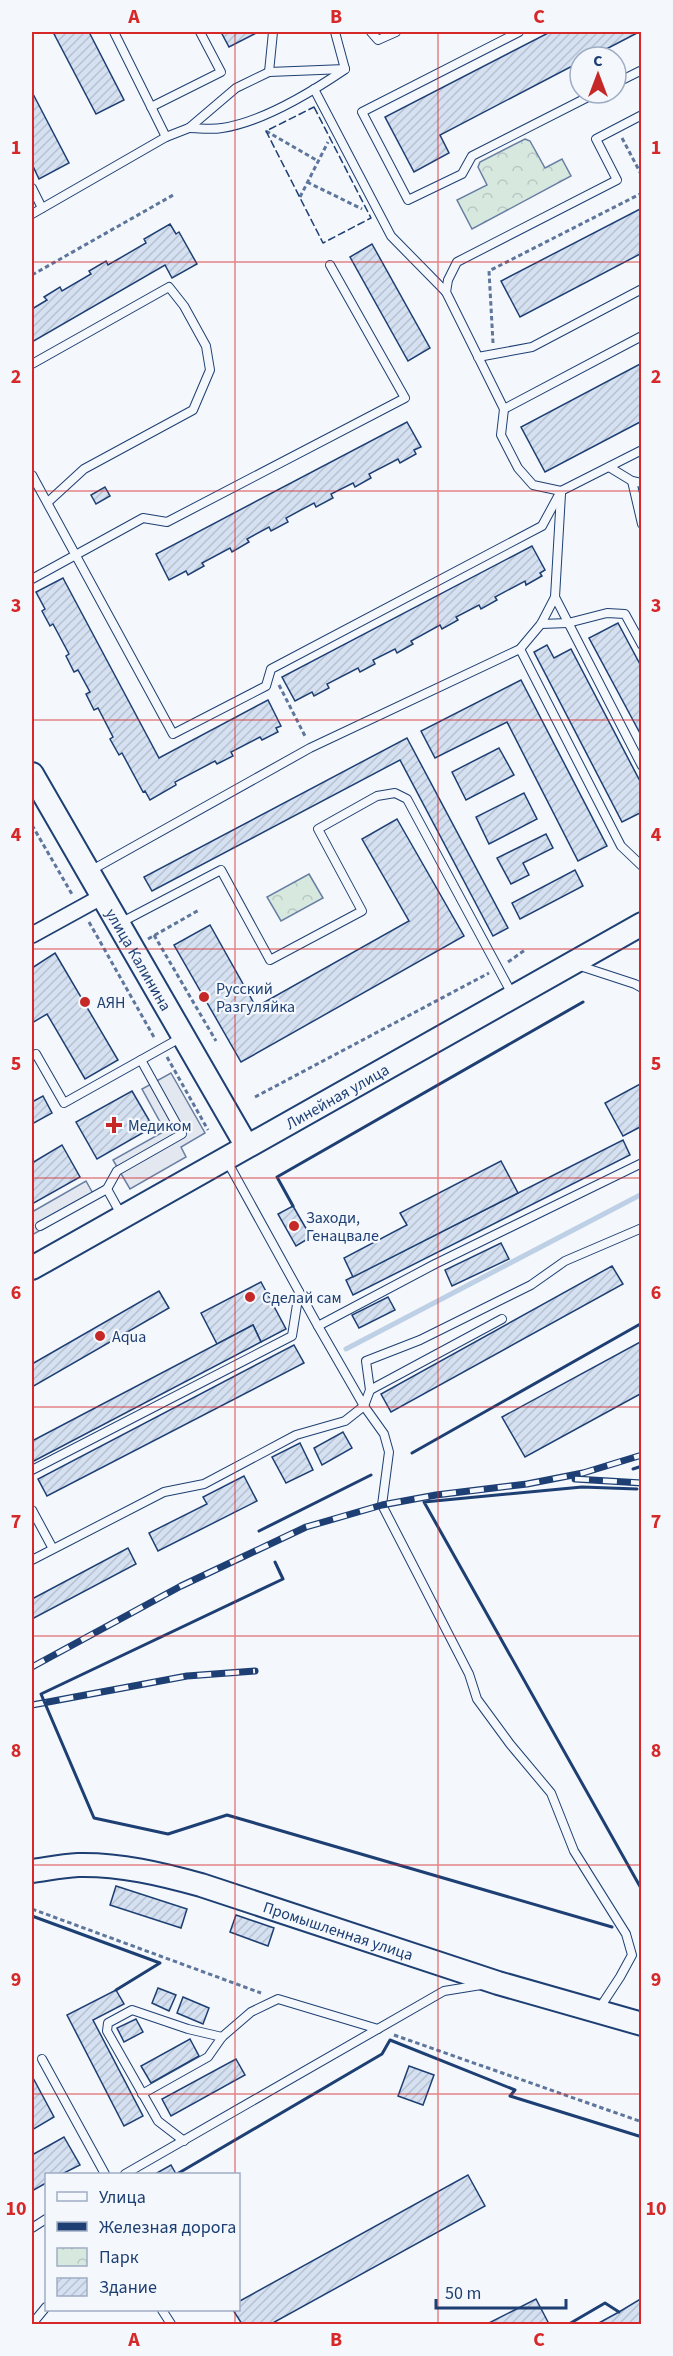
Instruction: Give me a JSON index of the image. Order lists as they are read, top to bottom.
{
  "streets": {
    "main road": ["улица Калинина", "Линейная улица", "Промышленная улица"]
  },
  "crossings": [
    ["улица Калинина", "Линейная улица"]
  ],
  "places": {
    "other": [
      "Русский Разгуляйка",
      "АЯН",
      "Заходи, Генацвале",
      "Сделай сам",
      "Aqua"
    ],
    "health": ["Медиком"]
  },
  "legend": [
    "Улица",
    "Железная дорога",
    "Парк",
    "Здание"
  ],
  "scale_bar": "50 m",
  "north": "top",
  "grid": {
    "columns": ["A", "B", "C"],
    "rows": [
      "1",
      "2",
      "3",
      "4",
      "5",
      "6",
      "7",
      "8",
      "9",
      "10"
    ]
  }
}
